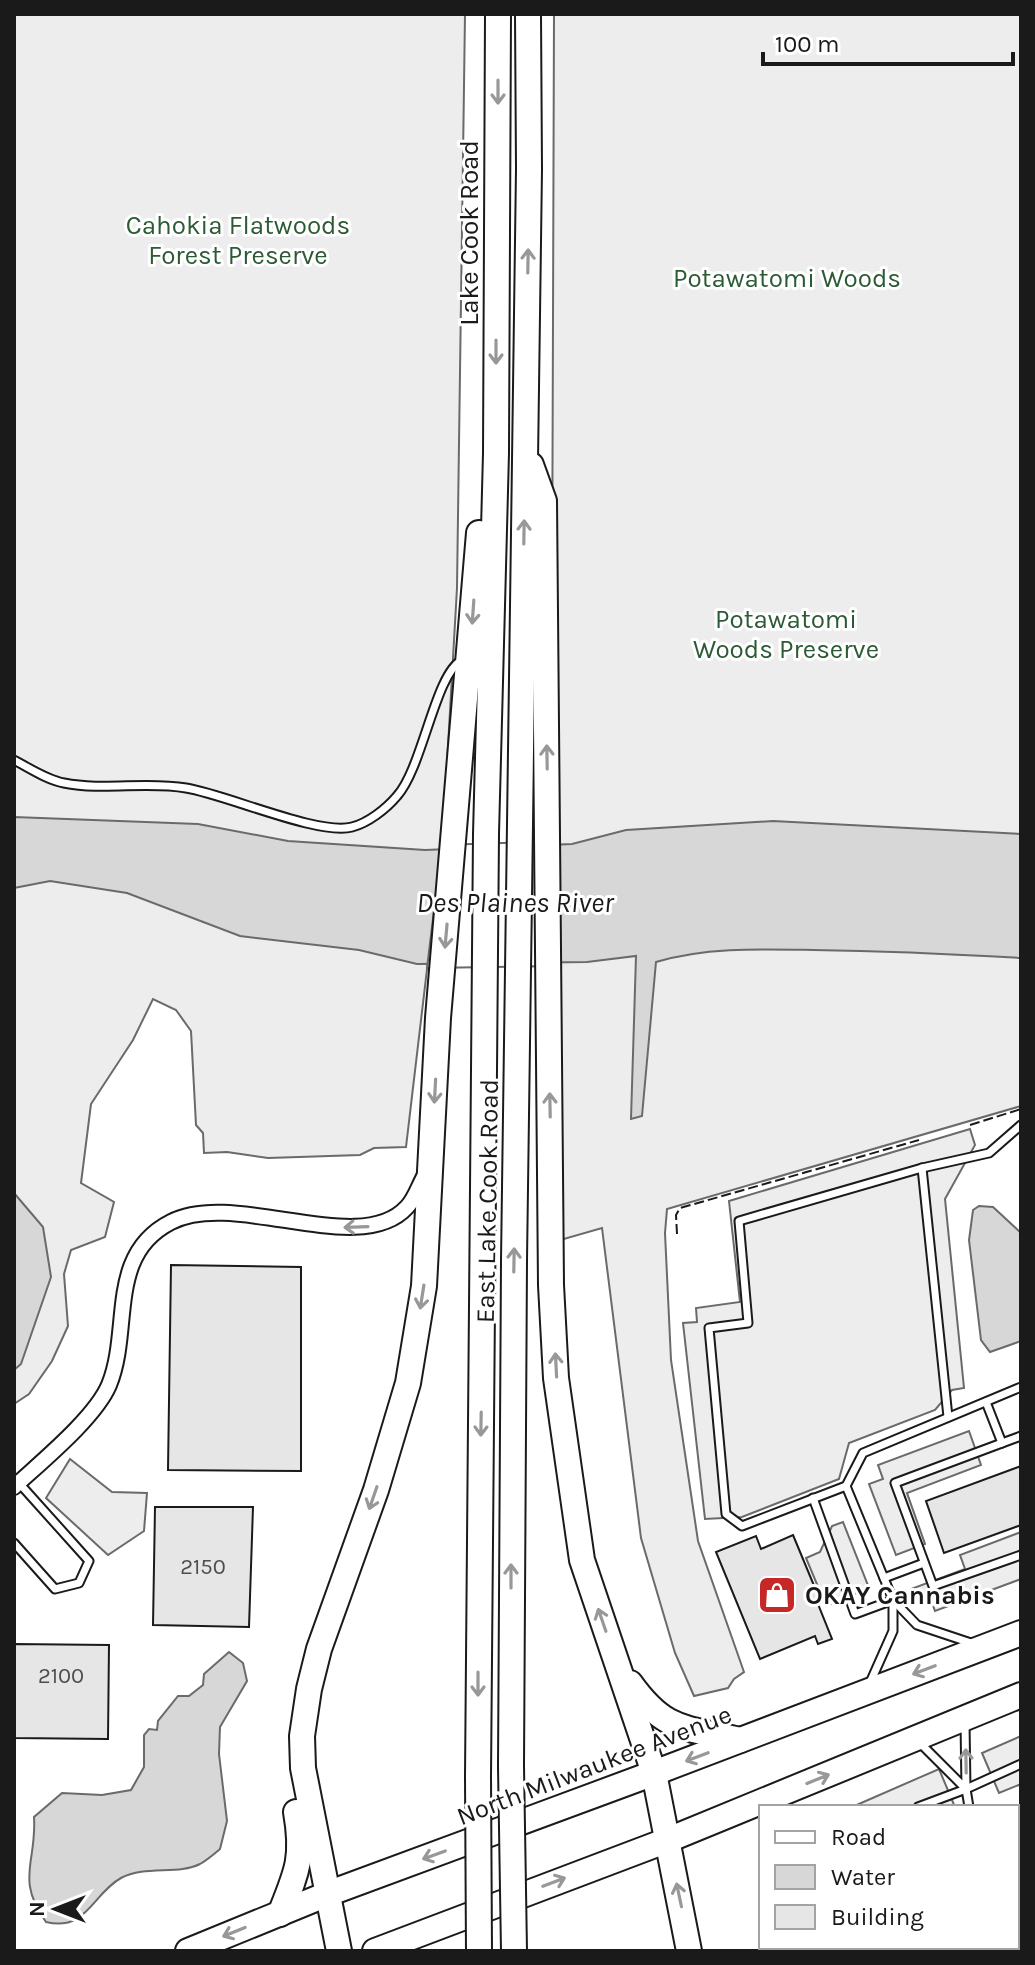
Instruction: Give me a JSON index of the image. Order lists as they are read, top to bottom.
{
  "streets": {
    "main road": ["Lake Cook Road", "East Lake Cook Road", "North Milwaukee Avenue"]
  },
  "crossings": [
    ["Lake Cook Road", "East Lake Cook Road"]
  ],
  "water": ["Des Plaines River"],
  "parks": ["Cahokia Flatwoods Forest Preserve", "Potawatomi Woods", "Potawatomi Woods Preserve"],
  "places": {
    "shop": ["OKAY Cannabis"]
  },
  "house_numbers": ["2150", "2100"],
  "legend": ["Road", "Water", "Building"],
  "scale_bar": "100 m",
  "north": "left"
}
